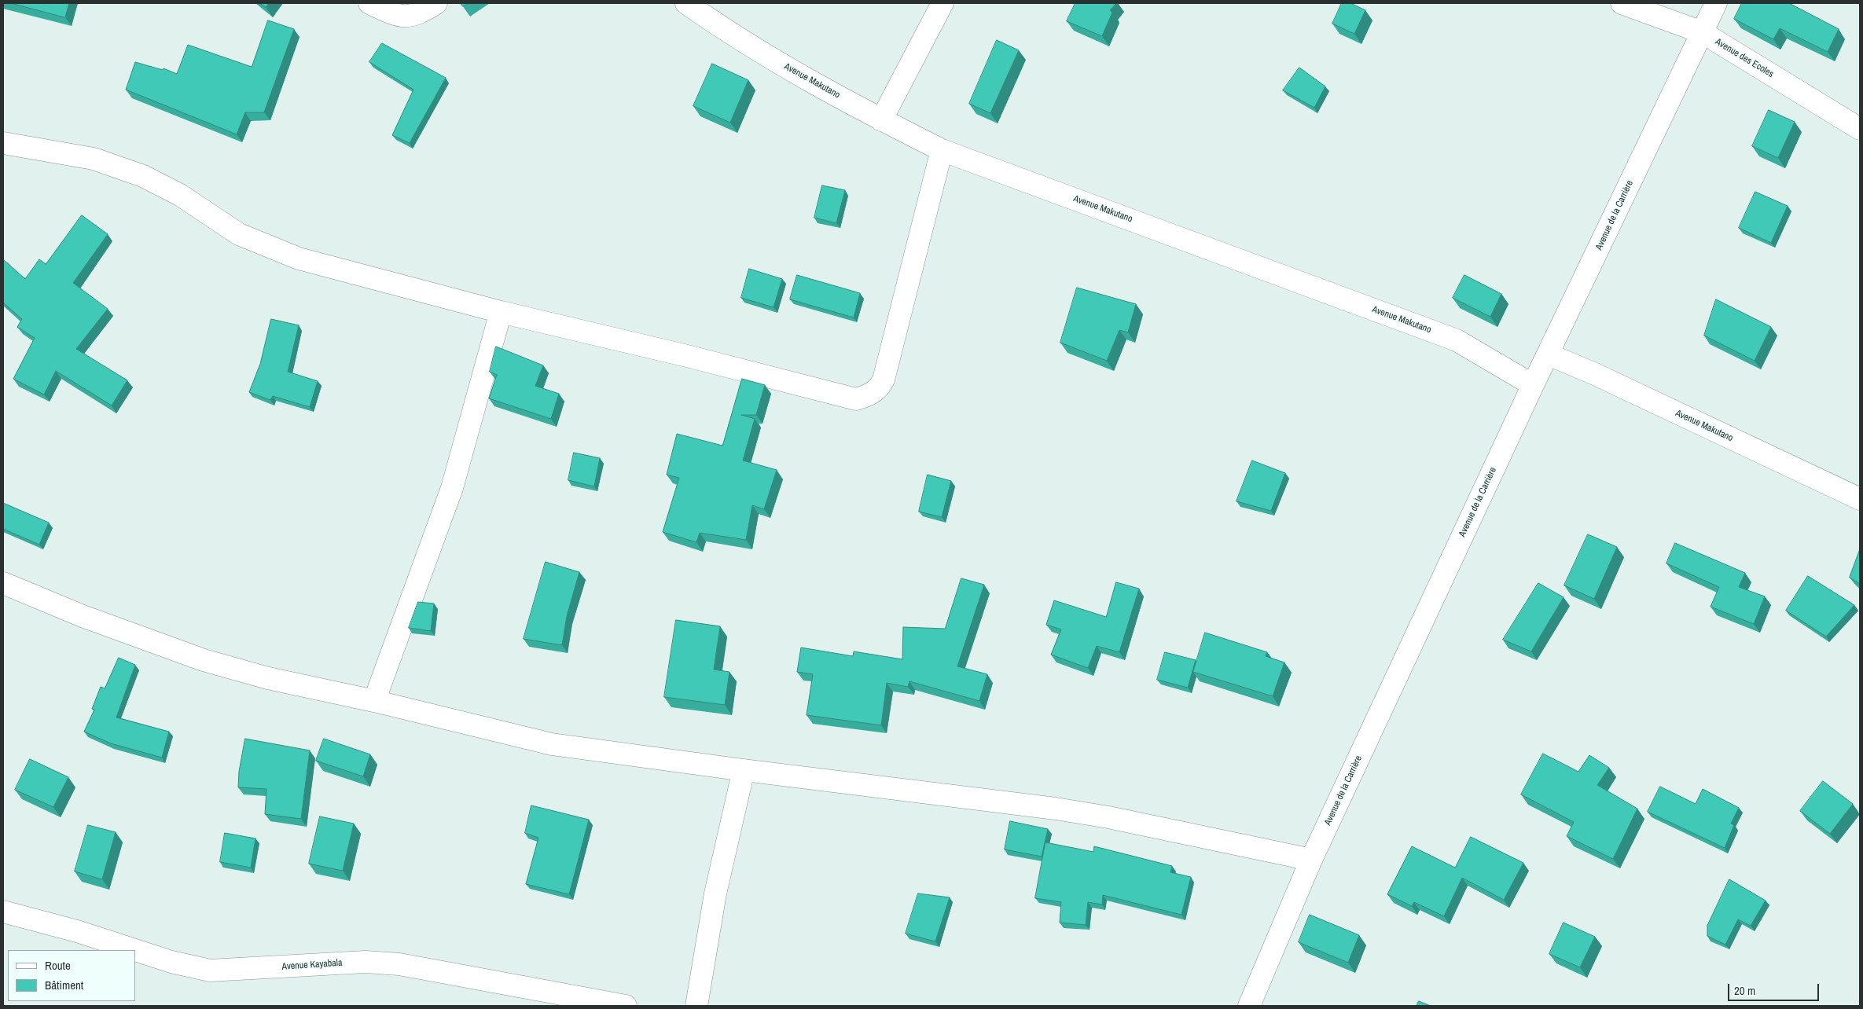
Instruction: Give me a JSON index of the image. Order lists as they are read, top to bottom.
{
  "streets": {
    "street": [
      "Avenue des Ecoles",
      "Avenue Makutano",
      "Avenue de la Carrière",
      "Avenue Kayabala"
    ]
  },
  "crossings": [
    ["Avenue des Ecoles", "Avenue de la Carrière"],
    ["Avenue Makutano", "Avenue de la Carrière"]
  ],
  "legend": ["Route", "Bâtiment"],
  "scale_bar": "20 m"
}
